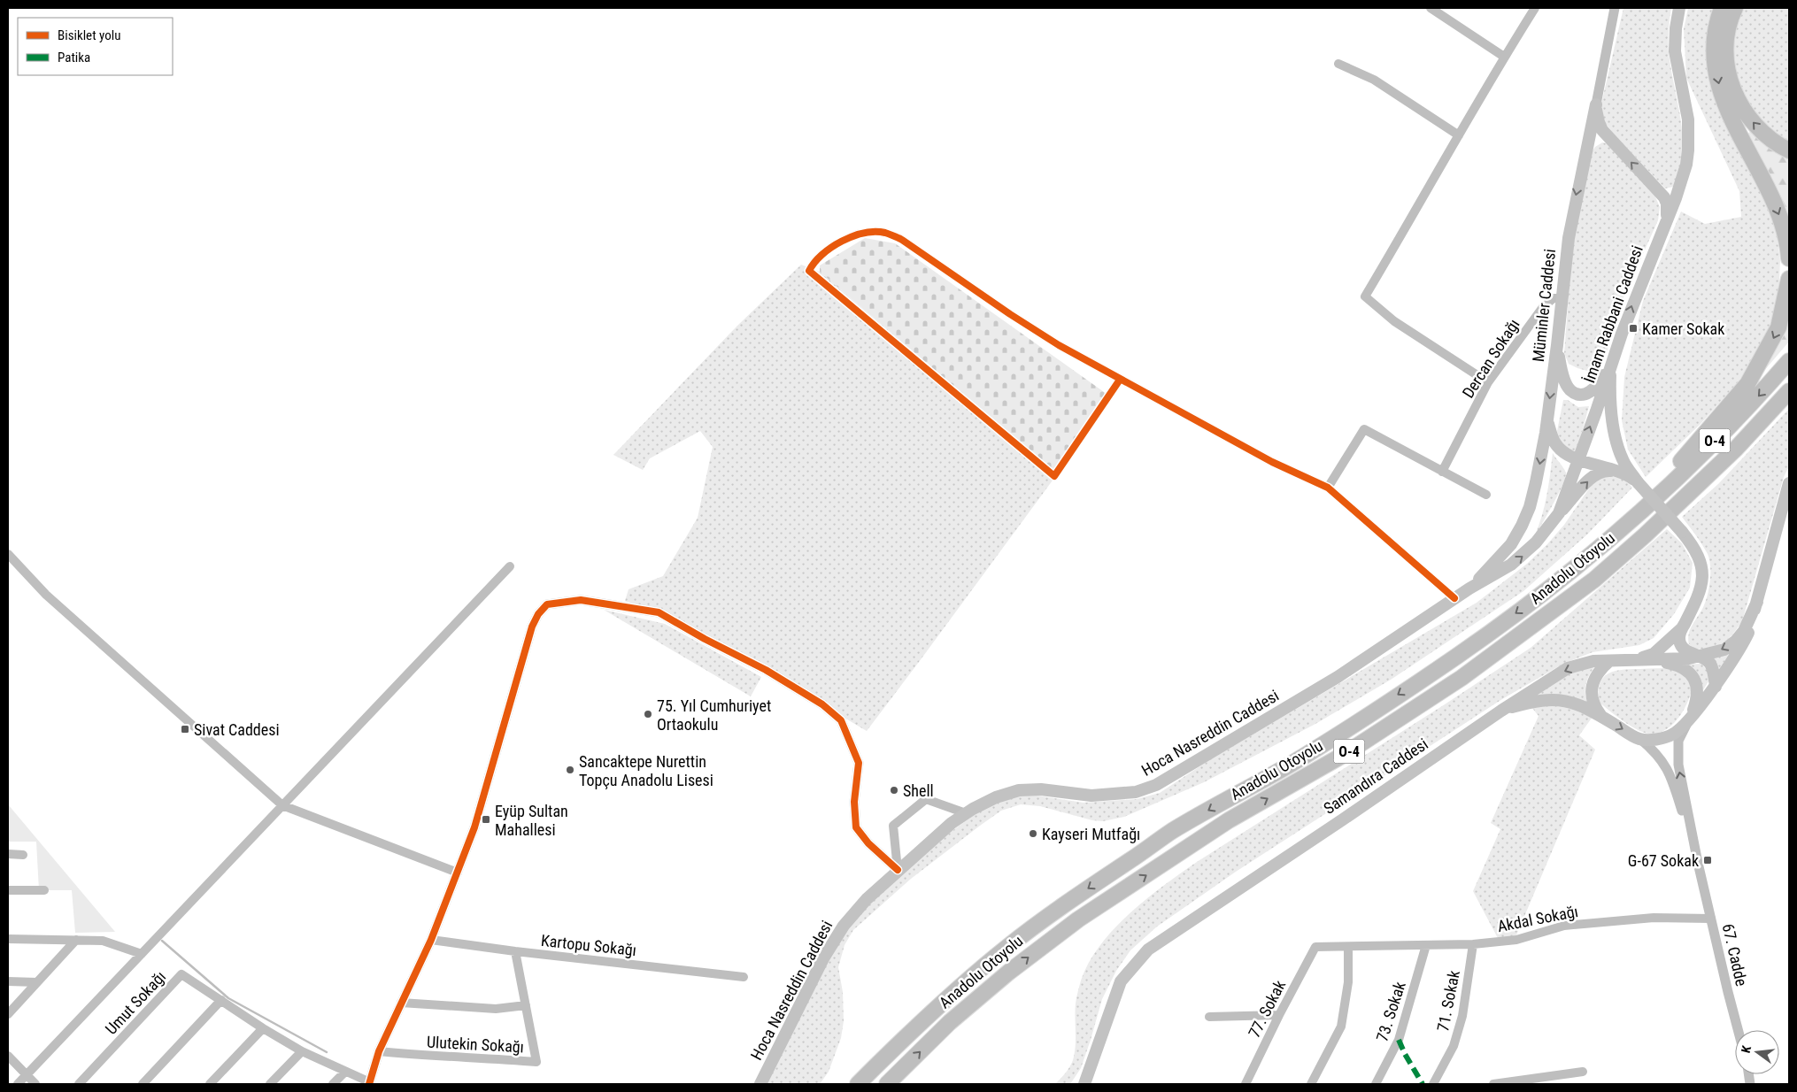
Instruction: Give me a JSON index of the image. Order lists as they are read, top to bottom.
{
  "streets": {
    "highway": ["O-4", "Anadolu Otoyolu"],
    "main road": [
      "Müminler Caddesi",
      "İmam Rabbani Caddesi",
      "Hoca Nasreddin Caddesi",
      "Samandıra Caddesi"
    ],
    "street": [
      "Dercan Sokağı",
      "Akdal Sokağı",
      "Kartopu Sokağı",
      "67. Cadde",
      "71. Sokak",
      "Umut Sokağı",
      "77. Sokak",
      "73. Sokak",
      "Ulutekin Sokağı"
    ]
  },
  "crossings": [
    ["Müminler Caddesi", "İmam Rabbani Caddesi"],
    ["Müminler Caddesi", "Dercan Sokağı"],
    ["Müminler Caddesi", "Hoca Nasreddin Caddesi"],
    ["İmam Rabbani Caddesi", "Hoca Nasreddin Caddesi"],
    ["Samandıra Caddesi", "67. Cadde"],
    ["Akdal Sokağı", "67. Cadde"],
    ["Akdal Sokağı", "71. Sokak"],
    ["Akdal Sokağı", "77. Sokak"],
    ["Akdal Sokağı", "73. Sokak"],
    ["Kartopu Sokağı", "Ulutekin Sokağı"]
  ],
  "one_way": ["Müminler Caddesi", "İmam Rabbani Caddesi"],
  "places": {
    "transit": [
      "Kamer Sokak",
      "Sivat Caddesi",
      "Eyüp Sultan Mahallesi",
      "G-67 Sokak"
    ],
    "other": [
      "75. Yıl Cumhuriyet Ortaokulu",
      "Sancaktepe Nurettin Topçu Anadolu Lisesi",
      "Shell",
      "Kayseri Mutfağı"
    ]
  },
  "legend": ["Bisiklet yolu", "Patika"],
  "north": "left"
}
